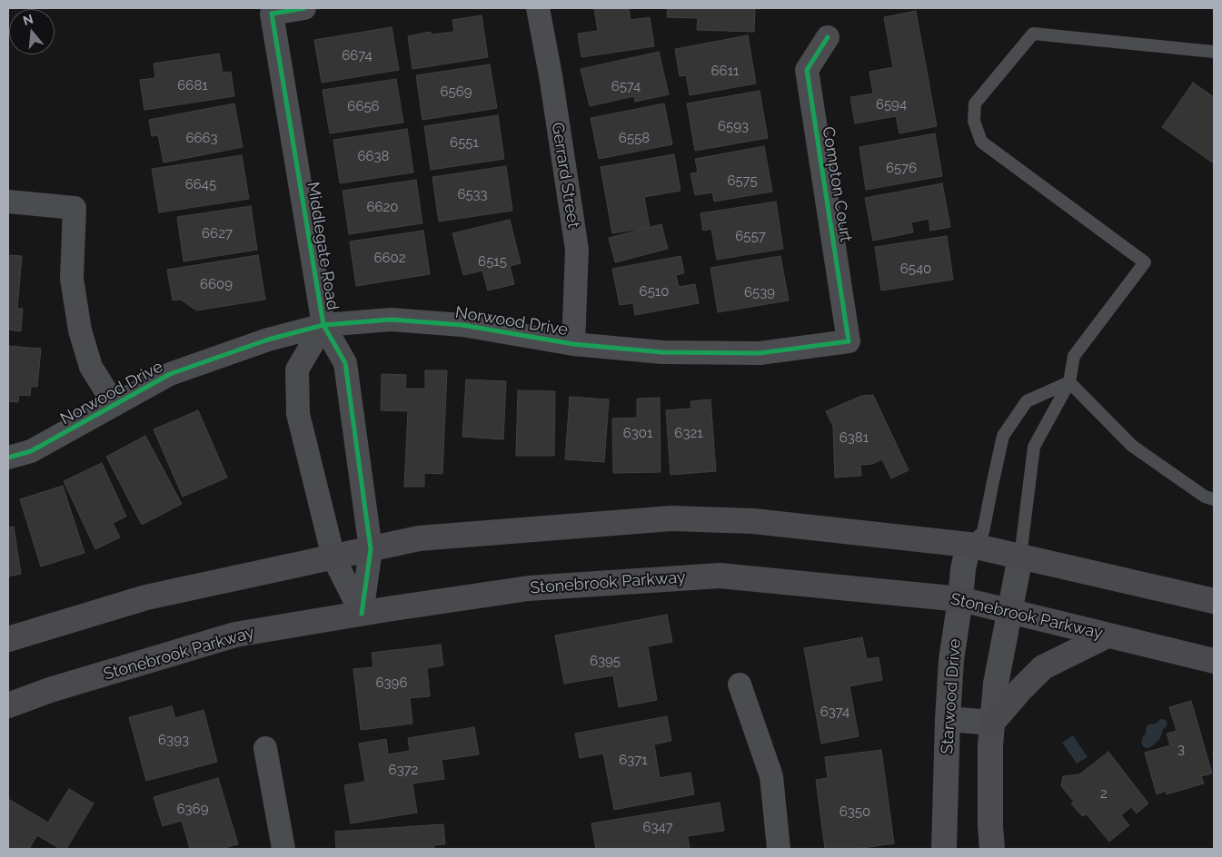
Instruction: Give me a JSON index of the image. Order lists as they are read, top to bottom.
{
  "streets": {
    "main road": ["Stonebrook Parkway"],
    "street": [
      "Gerrard Street",
      "Compton Court",
      "Middlegate Road",
      "Norwood Drive",
      "Starwood Drive"
    ]
  },
  "crossings": [
    ["Gerrard Street", "Norwood Drive"],
    ["Compton Court", "Norwood Drive"],
    ["Middlegate Road", "Norwood Drive"],
    ["Middlegate Road", "Stonebrook Parkway"],
    ["Stonebrook Parkway", "Starwood Drive"]
  ],
  "house_numbers": [
    "6674",
    "6611",
    "6681",
    "6574",
    "6569",
    "6594",
    "6656",
    "6593",
    "6663",
    "6558",
    "6551",
    "6638",
    "6576",
    "6575",
    "6645",
    "6533",
    "6620",
    "6627",
    "6557",
    "6602",
    "6515",
    "6540",
    "6609",
    "6510",
    "6539",
    "6301",
    "6321",
    "6381",
    "6395",
    "6396",
    "6374",
    "6393",
    "3",
    "6371",
    "6372",
    "2",
    "6369",
    "6350",
    "6347"
  ],
  "north": "top"
}
